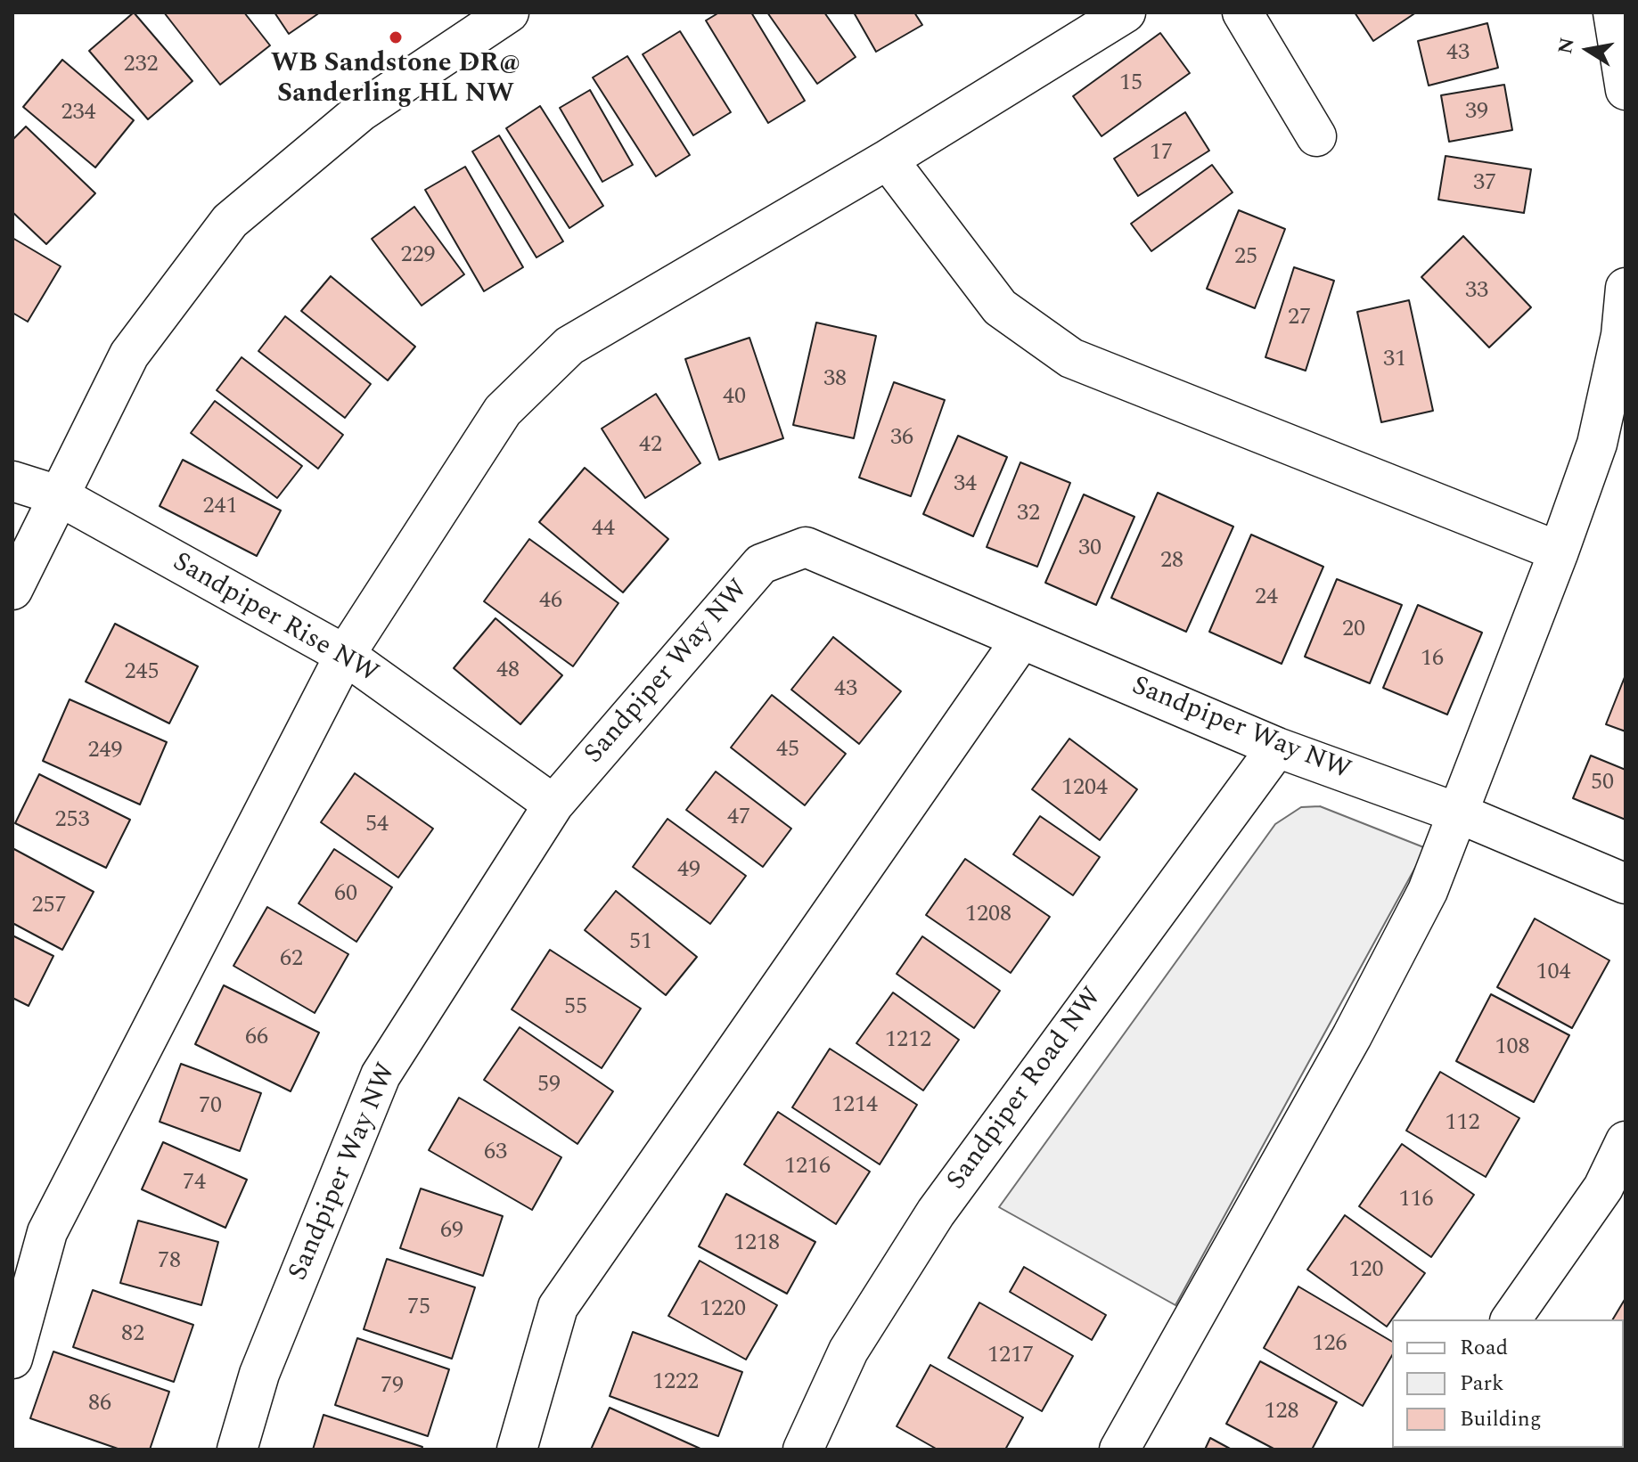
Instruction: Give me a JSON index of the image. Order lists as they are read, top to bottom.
{
  "streets": {
    "street": ["Sandpiper Rise NW", "Sandpiper Way NW", "Sandpiper Road NW"]
  },
  "crossings": [
    ["Sandpiper Rise NW", "Sandpiper Way NW"],
    ["Sandpiper Way NW", "Sandpiper Road NW"]
  ],
  "places": ["WB Sandstone DR@ Sanderling HL NW"],
  "house_numbers": [
    "43",
    "232",
    "15",
    "39",
    "234",
    "17",
    "37",
    "229",
    "25",
    "33",
    "27",
    "31",
    "38",
    "40",
    "36",
    "42",
    "34",
    "241",
    "32",
    "44",
    "30",
    "28",
    "24",
    "46",
    "20",
    "16",
    "48",
    "245",
    "43",
    "45",
    "249",
    "50",
    "1204",
    "47",
    "253",
    "54",
    "49",
    "60",
    "257",
    "1208",
    "51",
    "62",
    "104",
    "55",
    "66",
    "1212",
    "108",
    "59",
    "1214",
    "70",
    "112",
    "63",
    "1216",
    "74",
    "116",
    "69",
    "1218",
    "78",
    "120",
    "75",
    "1220",
    "82",
    "126",
    "1217",
    "1222",
    "79",
    "86",
    "128"
  ],
  "legend": ["Road", "Park", "Building"],
  "north": "left"
}
